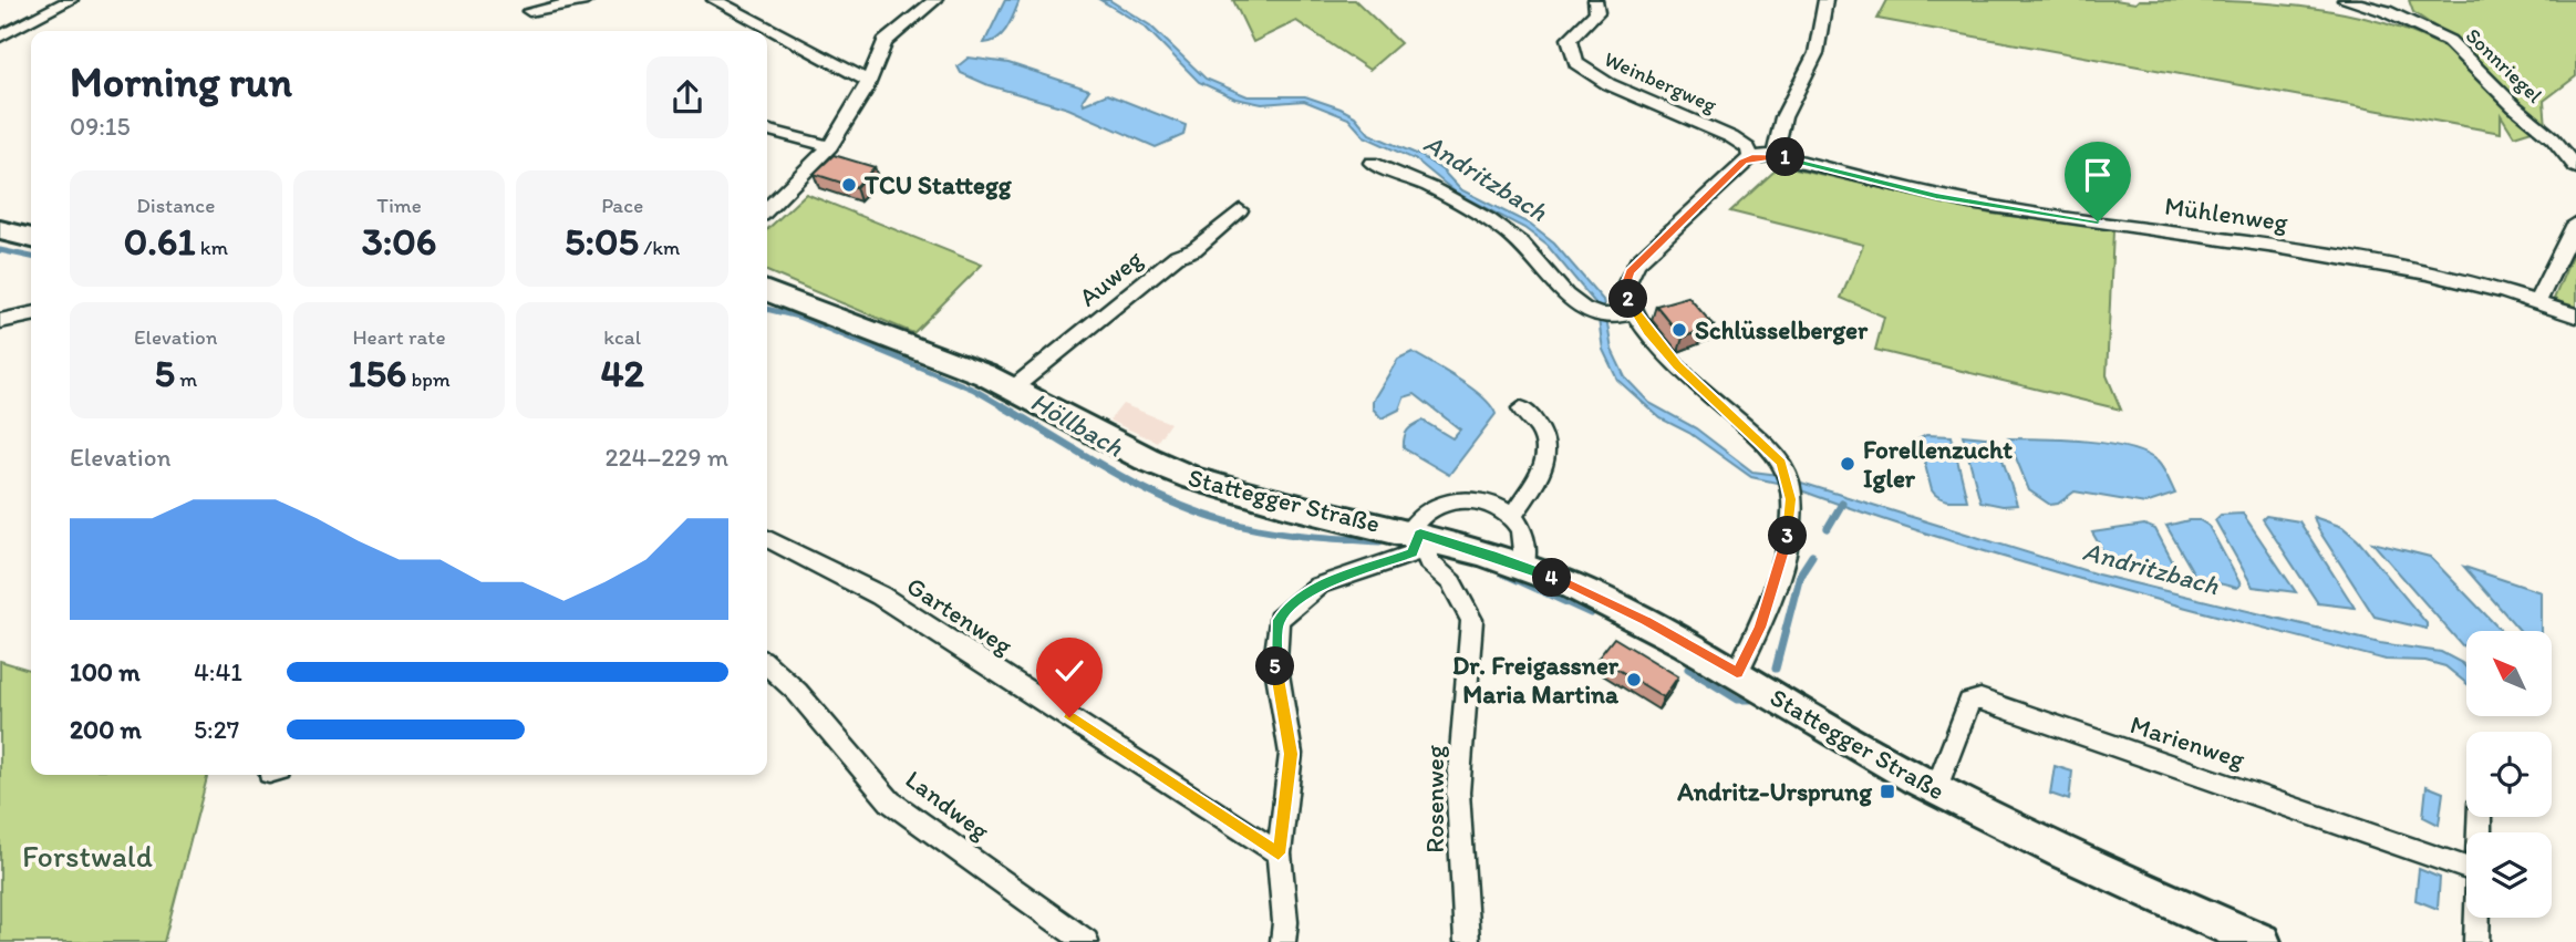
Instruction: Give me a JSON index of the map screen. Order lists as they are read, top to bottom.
{
  "streets": {
    "main road": ["Stattegger Straße"],
    "street": [
      "Sonnriegel",
      "Weinbergweg",
      "Mühlenweg",
      "Auweg",
      "Gartenweg",
      "Marienweg",
      "Rosenweg",
      "Landweg"
    ]
  },
  "crossings": [
    ["Weinbergweg", "Mühlenweg"],
    ["Auweg", "Stattegger Straße"],
    ["Stattegger Straße", "Marienweg"],
    ["Stattegger Straße", "Rosenweg"]
  ],
  "water": ["Andritzbach", "Höllbach"],
  "parks": ["Forstwald"],
  "places": {
    "other": [
      "TCU Stattegg",
      "Schlüsselberger",
      "Forellenzucht Igler",
      "Dr. Freigassner Maria Martina"
    ],
    "transit": ["Andritz-Ursprung"]
  },
  "north": "top left",
  "page": {
    "heading": ["Morning run", "09:15"],
    "pins": [
      "1",
      "2",
      "3",
      "4",
      "5"
    ],
    "stats": [
      ["Distance", "0.61 km"],
      ["Time", "3:06"],
      ["Pace", "5:05 /km"],
      ["Elevation", "5 m"],
      ["Heart rate", "156 bpm"],
      ["kcal", "42"]
    ],
    "chart": ["Elevation", "224–229 m"],
    "list": [
      {
        "name": "100 m",
        "note": "4:41"
      },
      {
        "name": "200 m",
        "note": "5:27"
      }
    ]
  }
}
